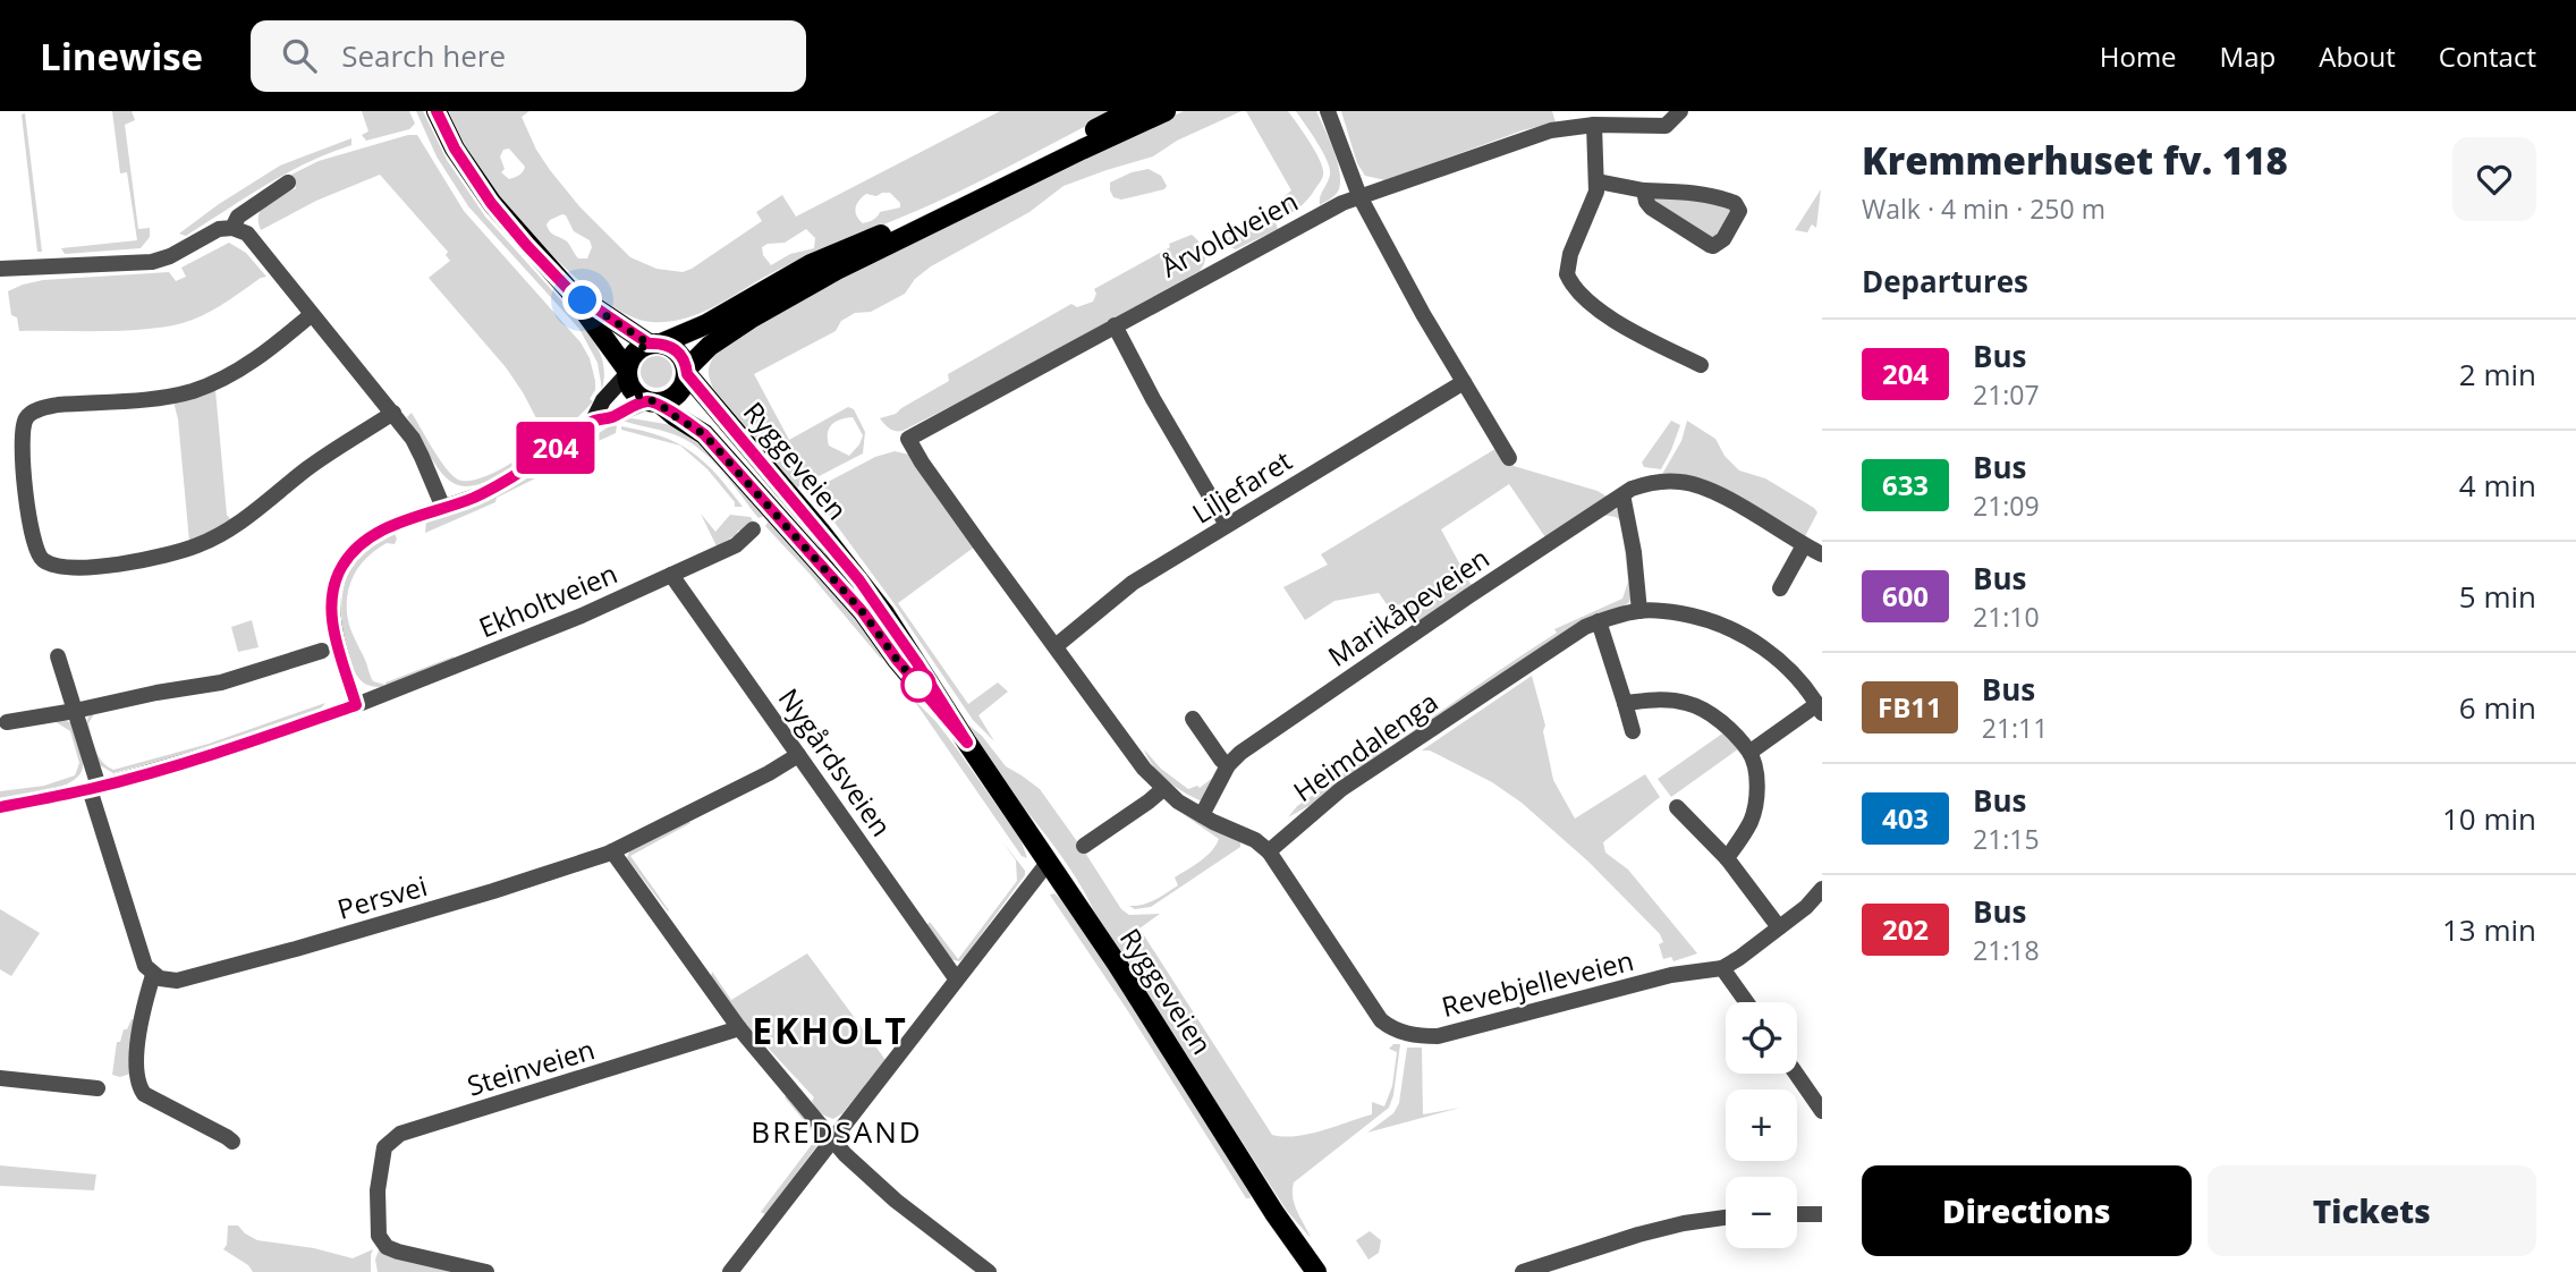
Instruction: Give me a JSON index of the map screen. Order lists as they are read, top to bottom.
{
  "streets": {
    "main road": ["Ryggeveien"],
    "street": [
      "Årvoldveien",
      "Liljefaret",
      "Ekholtveien",
      "Marikåpeveien",
      "Heimdalenga",
      "Nygårdsveien",
      "Persvei",
      "Revebjelleveien",
      "Steinveien"
    ]
  },
  "crossings": [
    ["Årvoldveien", "Liljefaret"],
    ["Ekholtveien", "Nygårdsveien"],
    ["Heimdalenga", "Revebjelleveien"],
    ["Nygårdsveien", "Persvei"]
  ],
  "districts": ["EKHOLT", "BREDSAND"],
  "lines": ["bus line 204"],
  "page": {
    "header": "Linewise",
    "search": "Search here",
    "nav": [
      "Home",
      "Map",
      "About",
      "Contact"
    ],
    "on_map": "204",
    "heading": [
      ["Kremmerhuset fv. 118", "Walk · 4 min · 250 m"],
      "Departures"
    ],
    "list": [
      {
        "mark": "204",
        "name": "Bus",
        "note": "21:07",
        "value": "2 min"
      },
      {
        "mark": "633",
        "name": "Bus",
        "note": "21:09",
        "value": "4 min"
      },
      {
        "mark": "600",
        "name": "Bus",
        "note": "21:10",
        "value": "5 min"
      },
      {
        "mark": "FB11",
        "name": "Bus",
        "note": "21:11",
        "value": "6 min"
      },
      {
        "mark": "403",
        "name": "Bus",
        "note": "21:15",
        "value": "10 min"
      },
      {
        "mark": "202",
        "name": "Bus",
        "note": "21:18",
        "value": "13 min"
      }
    ],
    "map_buttons": ["+", "−"],
    "buttons": ["Directions", "Tickets"]
  }
}
